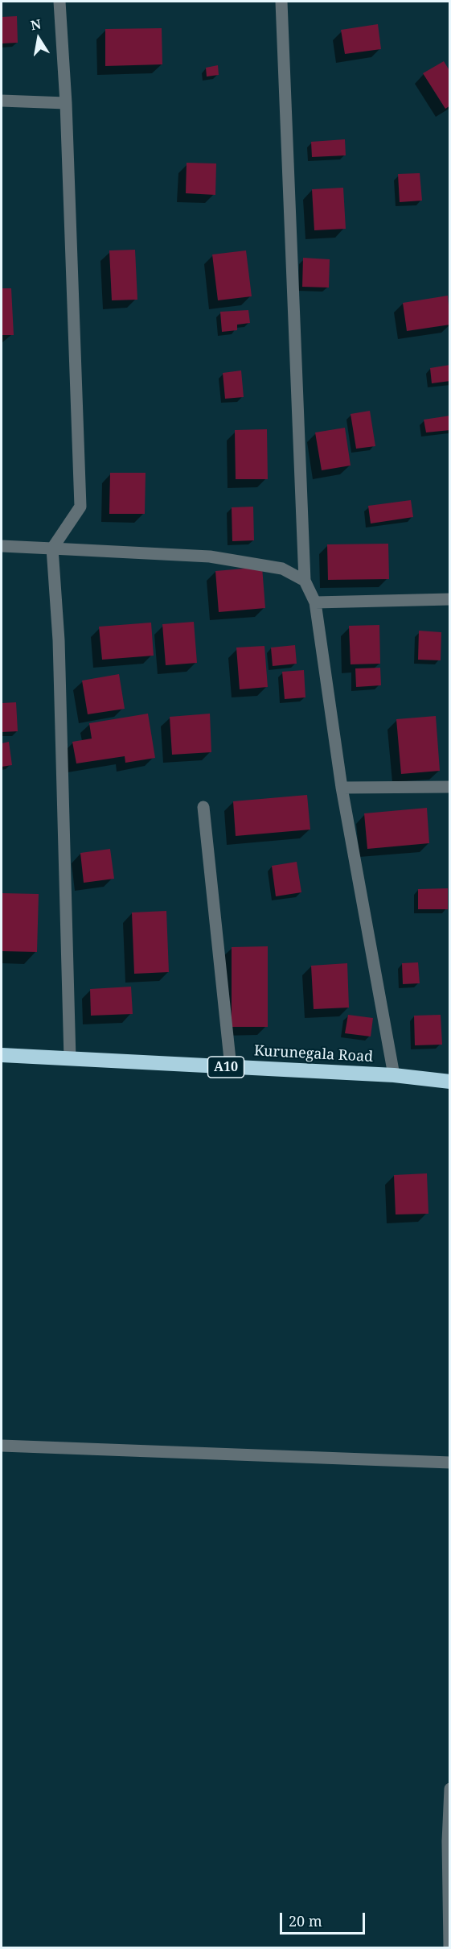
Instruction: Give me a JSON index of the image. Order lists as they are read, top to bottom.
{
  "streets": {
    "highway": ["Kurunegala Road", "A10"]
  },
  "scale_bar": "20 m",
  "north": "top"
}
